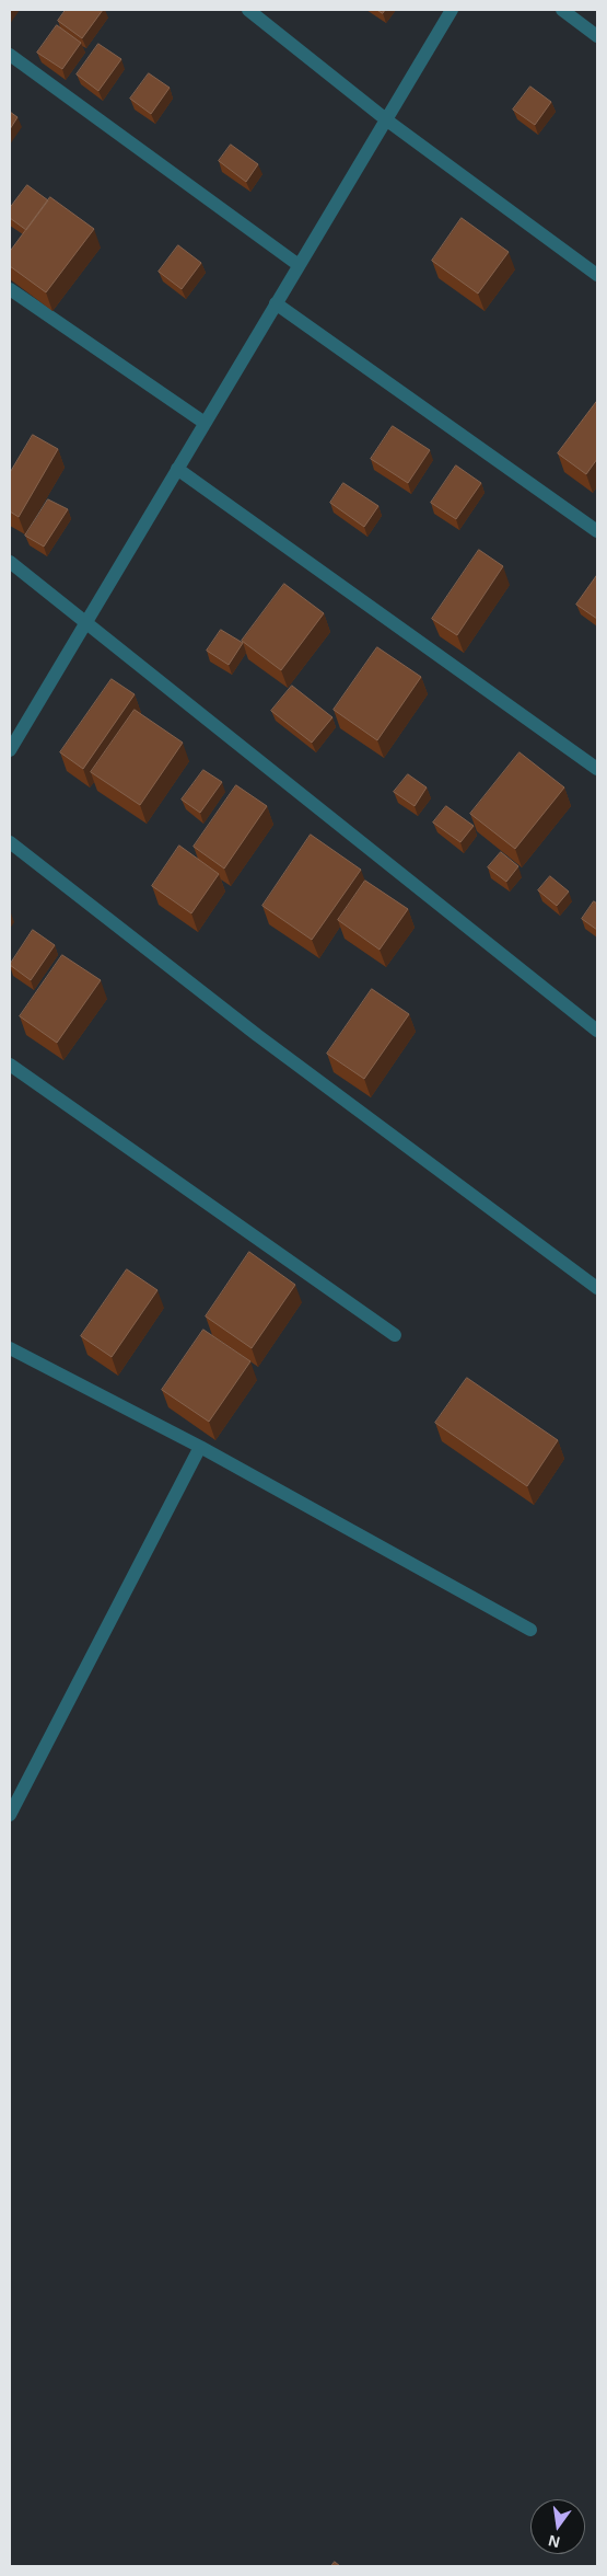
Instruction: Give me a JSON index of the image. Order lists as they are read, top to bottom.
{
  "north": "bottom"
}
